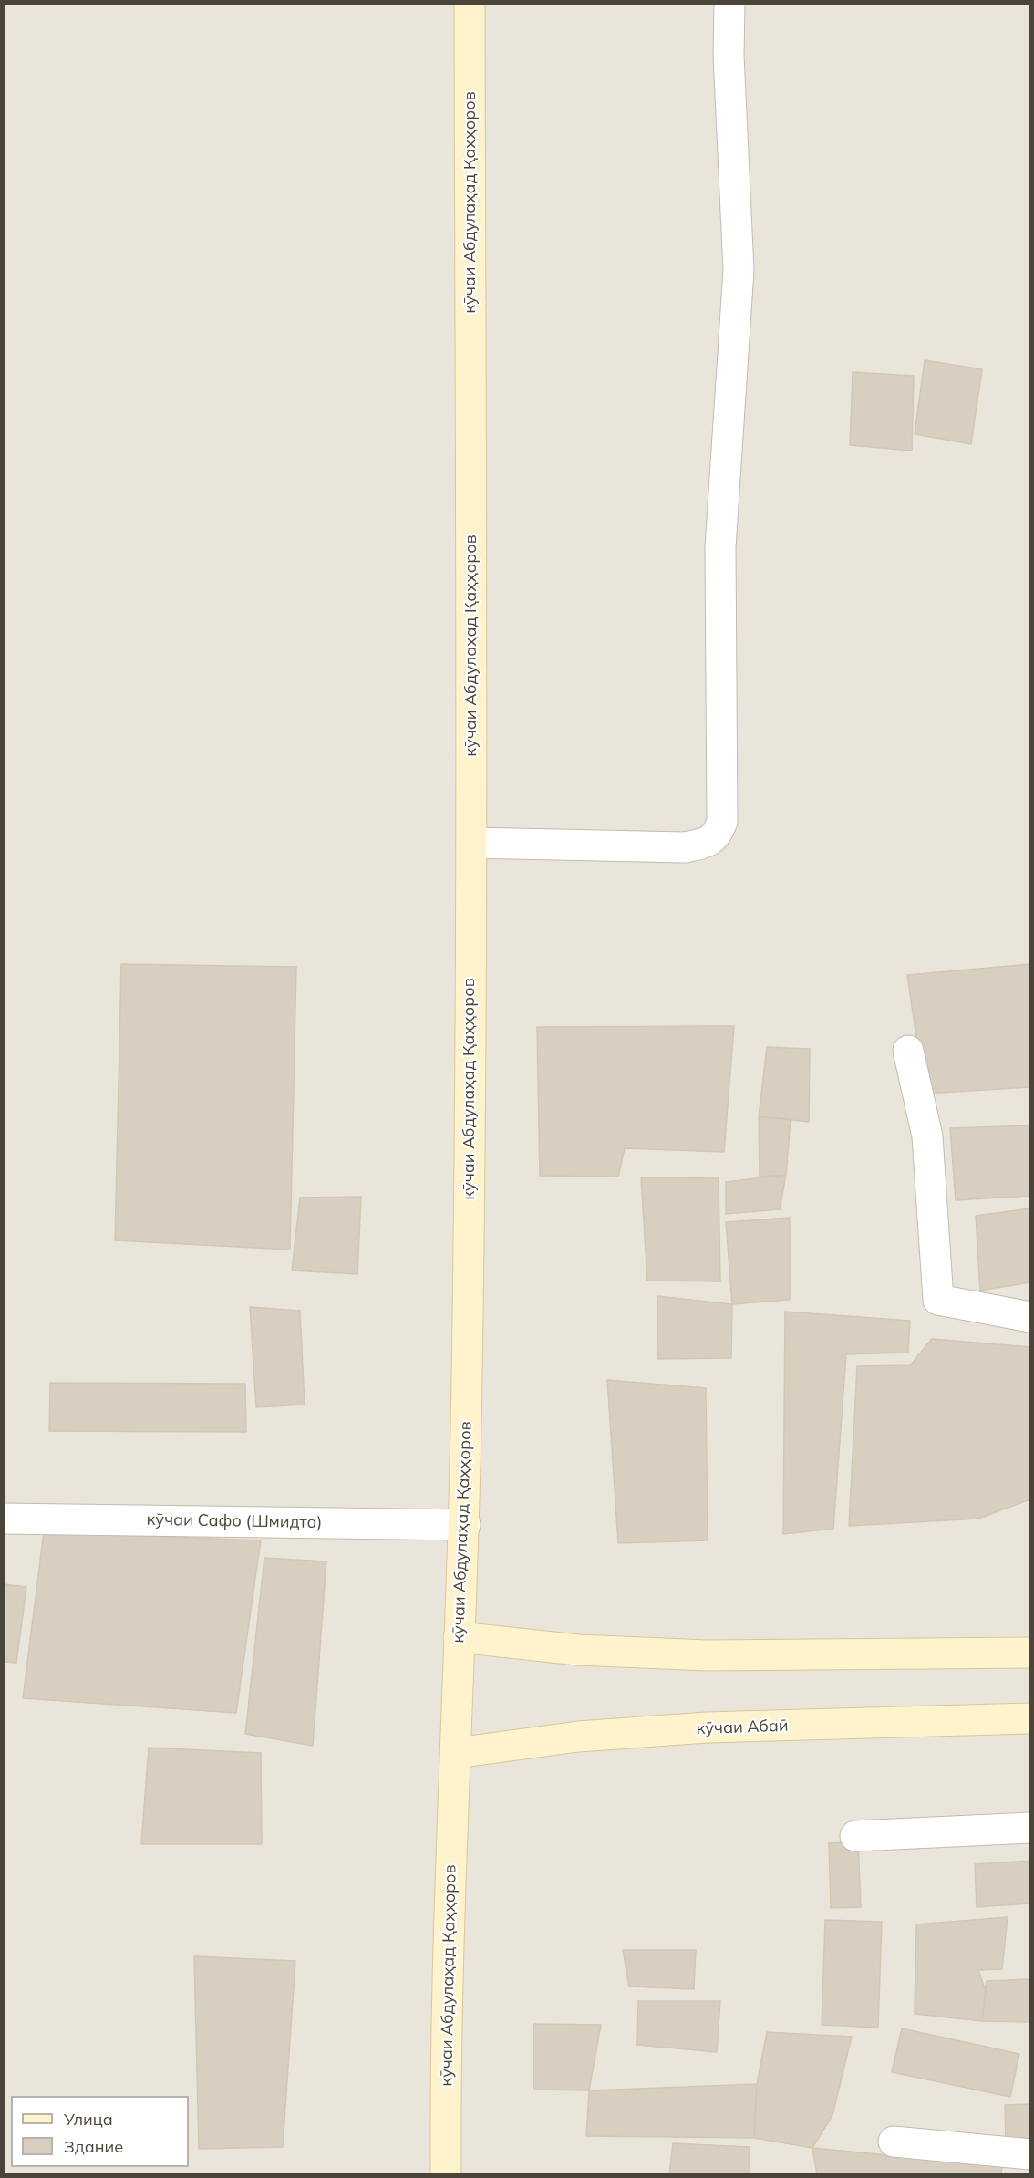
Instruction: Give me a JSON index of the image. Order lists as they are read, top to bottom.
{
  "streets": {
    "main road": ["кӯчаи Абдулаҳад Қаҳҳоров", "кӯчаи Абаӣ"],
    "street": ["кӯчаи Сафо (Шмидта)"]
  },
  "crossings": [
    ["кӯчаи Абдулаҳад Қаҳҳоров", "кӯчаи Сафо (Шмидта)"],
    ["кӯчаи Абдулаҳад Қаҳҳоров", "кӯчаи Абаӣ"]
  ],
  "legend": ["Улица", "Здание"]
}
